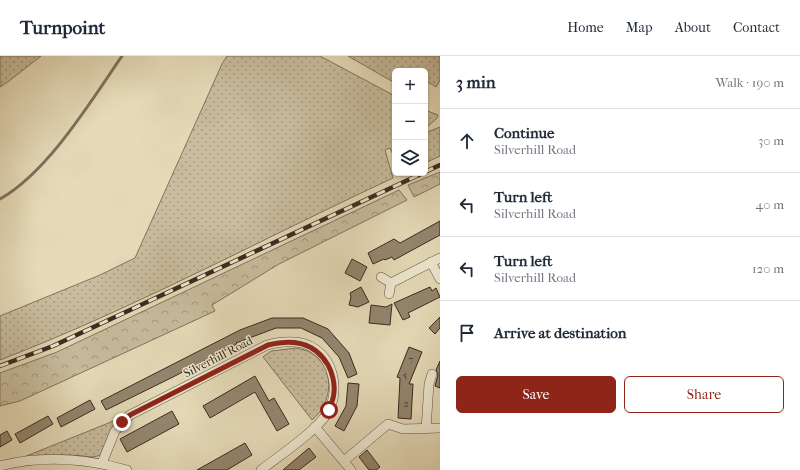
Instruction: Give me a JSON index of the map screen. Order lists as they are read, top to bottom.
{
  "streets": {
    "street": ["Silverhill Road"]
  },
  "house_numbers": ["7", "5", "2"],
  "page": {
    "header": "Turnpoint",
    "nav": [
      "Home",
      "Map",
      "About",
      "Contact"
    ],
    "heading": ["3 min", "Walk · 190 m"],
    "map_buttons": ["+", "−"],
    "list": [
      ["Continue", "Silverhill Road", "30 m"],
      ["Turn left", "Silverhill Road", "40 m"],
      ["Turn left", "Silverhill Road", "120 m"],
      "Arrive at destination"
    ],
    "buttons": ["Save", "Share"]
  }
}
